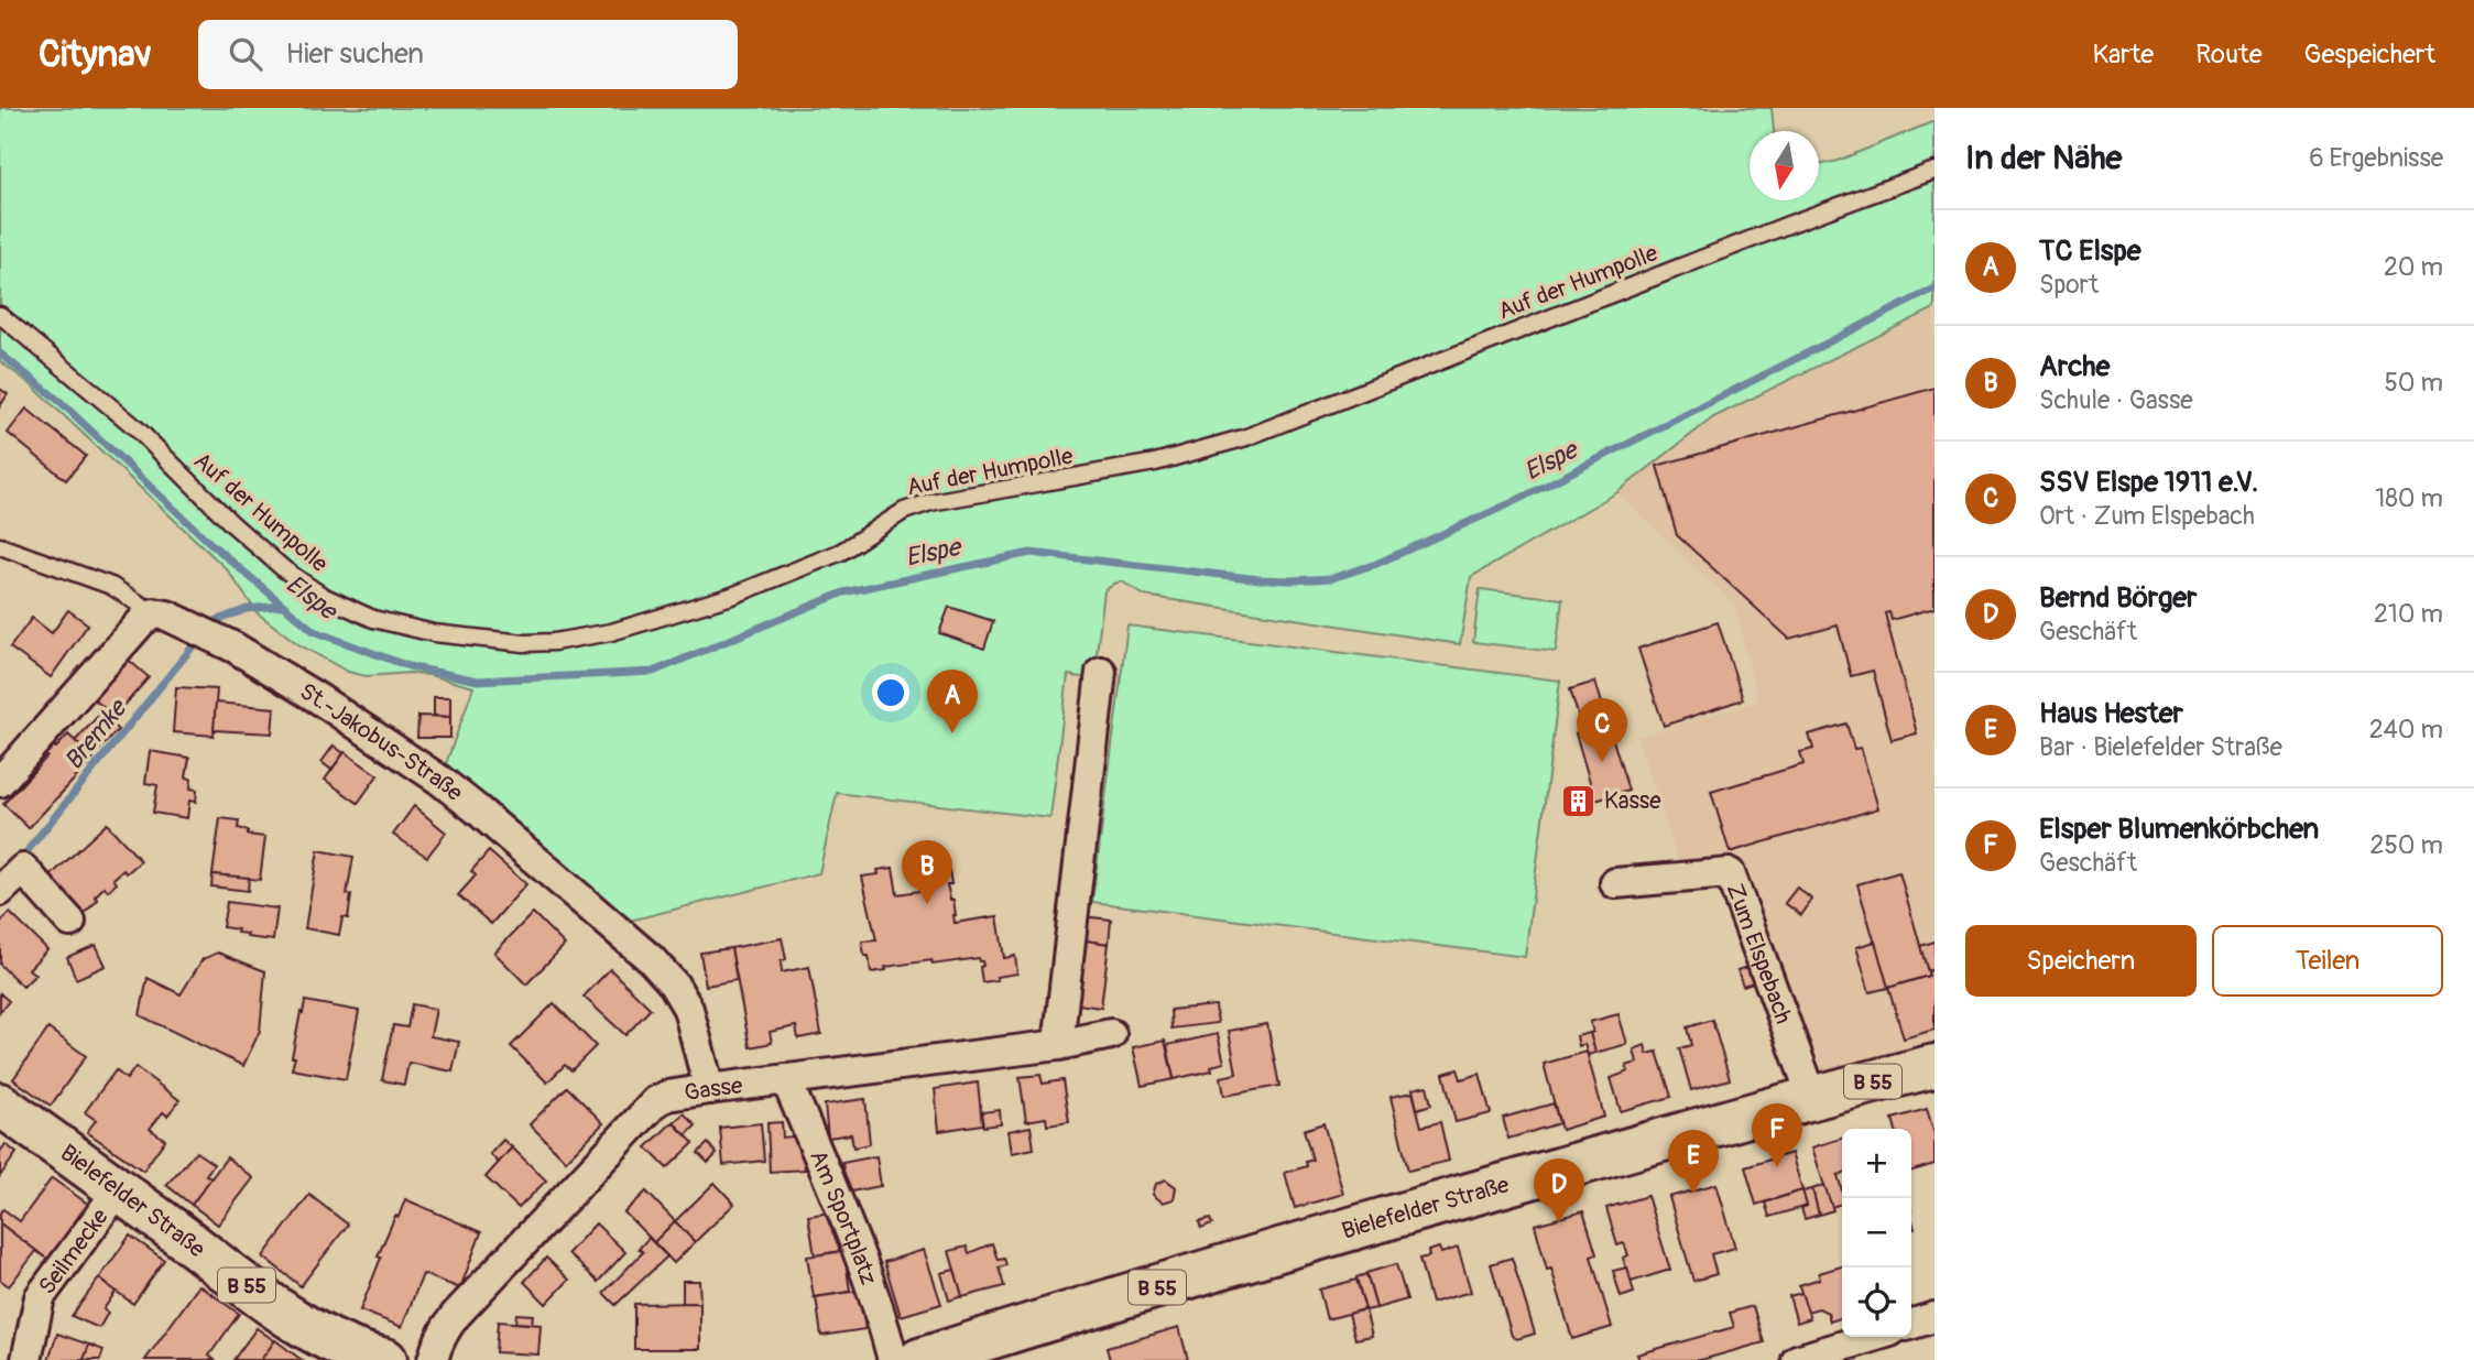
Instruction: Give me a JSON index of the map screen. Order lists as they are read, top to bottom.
{
  "streets": {
    "main road": ["B 55", "Bielefelder Straße"],
    "street": [
      "St.-Jakobus-Straße",
      "Zum Elspebach",
      "Gasse",
      "Am Sportplatz",
      "Seilmecke"
    ],
    "lane": ["Auf der Humpolle"]
  },
  "crossings": [
    ["St.-Jakobus-Straße", "Gasse"],
    ["Zum Elspebach", "Bielefelder Straße"],
    ["Gasse", "Am Sportplatz"],
    ["Bielefelder Straße", "Seilmecke"]
  ],
  "water": ["Elspe", "Bremke"],
  "places": {
    "building": ["Kasse"]
  },
  "north": "bottom",
  "page": {
    "header": "Citynav",
    "search": "Hier suchen",
    "nav": ["Karte", "Route", "Gespeichert"],
    "heading": ["In der Nähe", "6 Ergebnisse"],
    "list": [
      {
        "mark": "A",
        "name": "TC Elspe",
        "note": "Sport",
        "value": "20 m"
      },
      {
        "mark": "B",
        "name": "Arche",
        "note": "Schule · Gasse",
        "value": "50 m"
      },
      {
        "mark": "C",
        "name": "SSV Elspe 1911 e.V.",
        "note": "Ort · Zum Elspebach",
        "value": "180 m"
      },
      {
        "mark": "D",
        "name": "Bernd Börger",
        "note": "Geschäft",
        "value": "210 m"
      },
      {
        "mark": "E",
        "name": "Haus Hester",
        "note": "Bar · Bielefelder Straße",
        "value": "240 m"
      },
      {
        "mark": "F",
        "name": "Elsper Blumenkörbchen",
        "note": "Geschäft",
        "value": "250 m"
      }
    ],
    "pins": [
      "A",
      "C",
      "B",
      "F",
      "E",
      "D"
    ],
    "buttons": ["Speichern", "Teilen"],
    "map_buttons": ["+", "−"]
  }
}
